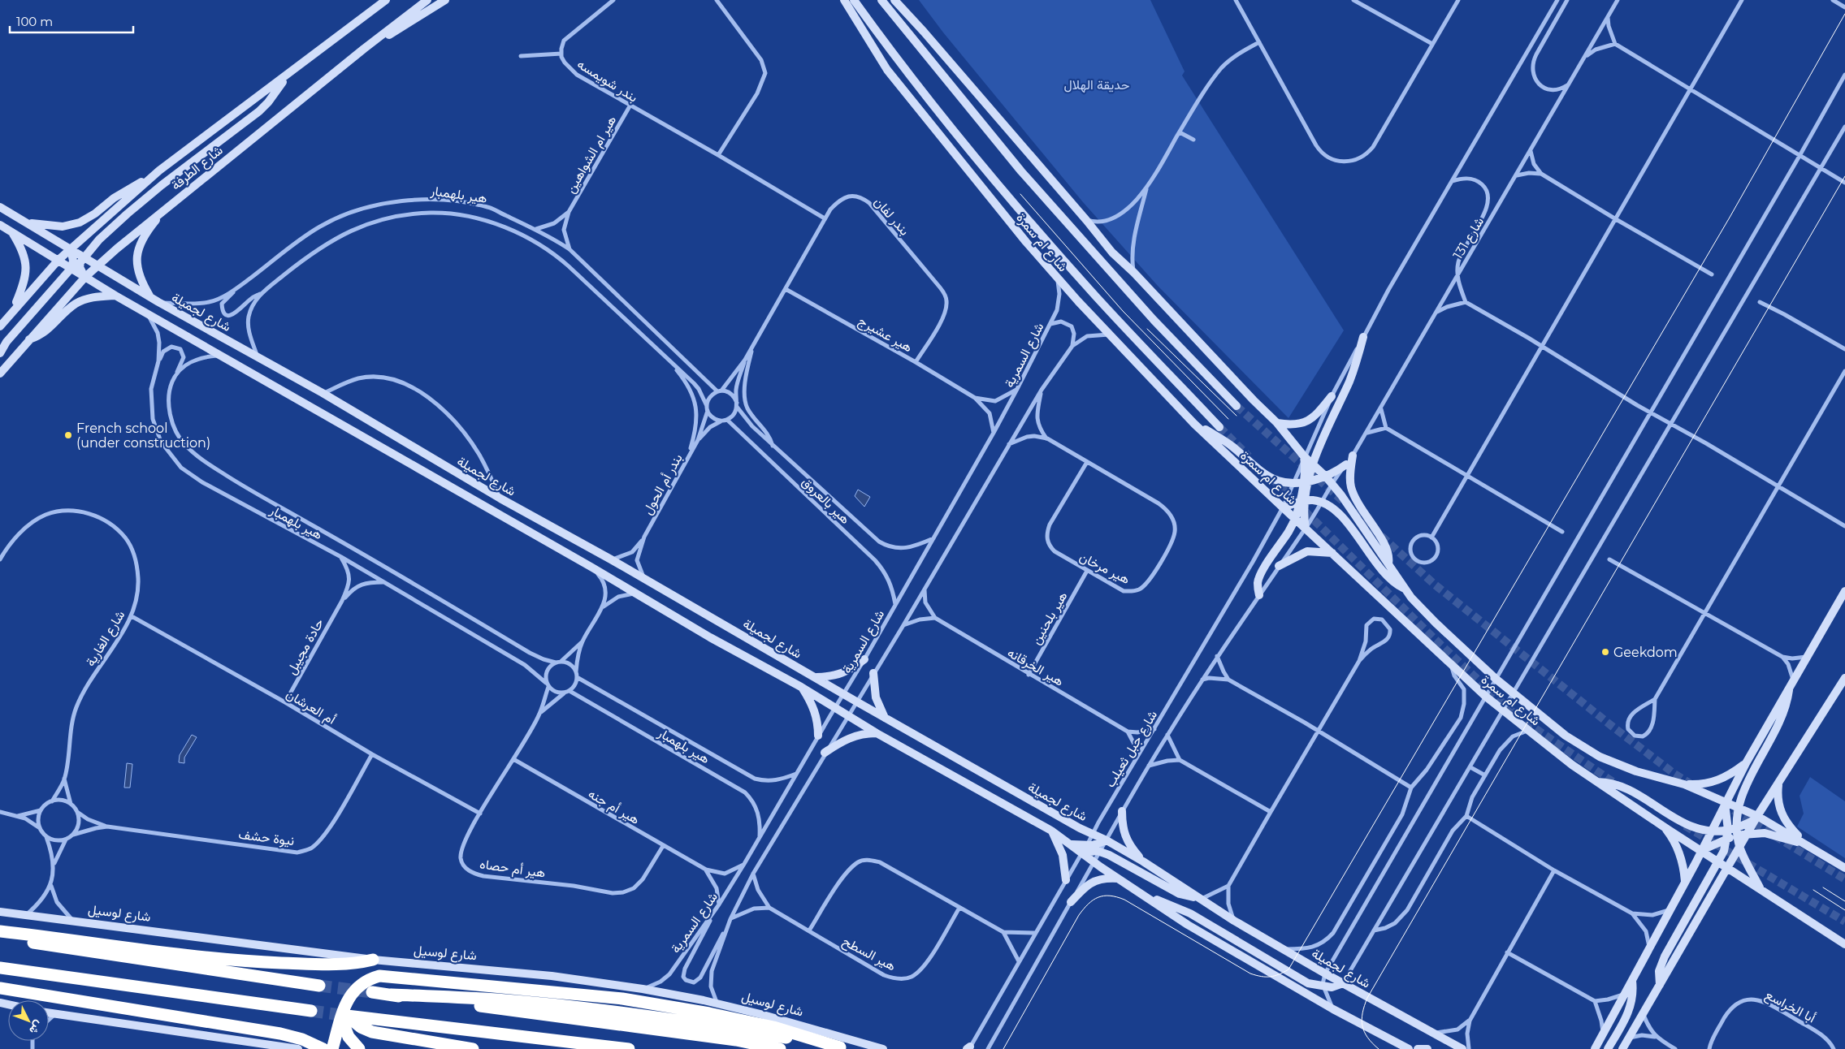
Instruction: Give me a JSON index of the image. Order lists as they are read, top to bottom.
{
  "streets": {
    "street": [
      "بندر شويمسه",
      "هير ام الشواهين",
      "شارع الطرفة",
      "هير بلهمبار",
      "بندر لفان",
      "شارع 131",
      "شارع ام سمرة",
      "شارع لجميلة",
      "هير عشيرج",
      "شارع السمرية",
      "بندر أم الحول",
      "هير بالعروق",
      "هير مرخان",
      "هير بلحنين",
      "شارع الغارية",
      "حادة مجيبل",
      "هير الخرقانه",
      "أم العرشان",
      "شارع جبل ثعيلب",
      "هير أم جنه",
      "نيوة حشف",
      "هير أم حصاه",
      "شارع لوسيل",
      "هير السطح",
      "أبا الخراسع"
    ]
  },
  "crossings": [
    ["بندر شويمسه", "هير ام الشواهين"],
    ["بندر شويمسه", "بندر لفان"],
    ["هير ام الشواهين", "هير بلهمبار"],
    ["شارع الطرفة", "شارع لجميلة"],
    ["هير بلهمبار", "بندر لفان"],
    ["هير بلهمبار", "شارع لجميلة"],
    ["هير بلهمبار", "شارع السمرية"],
    ["هير بلهمبار", "بندر أم الحول"],
    ["هير بلهمبار", "هير بالعروق"],
    ["هير بلهمبار", "حادة مجيبل"],
    ["هير بلهمبار", "هير أم حصاه"],
    ["بندر لفان", "هير عشيرج"],
    ["بندر لفان", "بندر أم الحول"],
    ["بندر لفان", "هير بالعروق"],
    ["شارع 131", "شارع ام سمرة"],
    ["شارع 131", "شارع جبل ثعيلب"],
    ["شارع ام سمرة", "شارع السمرية"],
    ["شارع ام سمرة", "شارع جبل ثعيلب"],
    ["شارع لجميلة", "شارع السمرية"],
    ["شارع لجميلة", "بندر أم الحول"],
    ["شارع لجميلة", "شارع جبل ثعيلب"],
    ["هير عشيرج", "شارع السمرية"],
    ["شارع السمرية", "هير بالعروق"],
    ["شارع السمرية", "هير مرخان"],
    ["شارع السمرية", "هير أم جنه"],
    ["شارع السمرية", "شارع لوسيل"],
    ["بندر أم الحول", "هير بالعروق"],
    ["هير مرخان", "هير بلحنين"],
    ["هير بلحنين", "هير الخرقانه"],
    ["شارع الغارية", "أم العرشان"],
    ["شارع الغارية", "نيوة حشف"],
    ["حادة مجيبل", "أم العرشان"],
    ["أم العرشان", "نيوة حشف"],
    ["أم العرشان", "هير أم حصاه"],
    ["هير أم جنه", "هير أم حصاه"]
  ],
  "parks": ["حديقة الهلال"],
  "places": ["French school (under construction)", "Geekdom"],
  "scale_bar": "100 m",
  "north": "bottom right"
}
